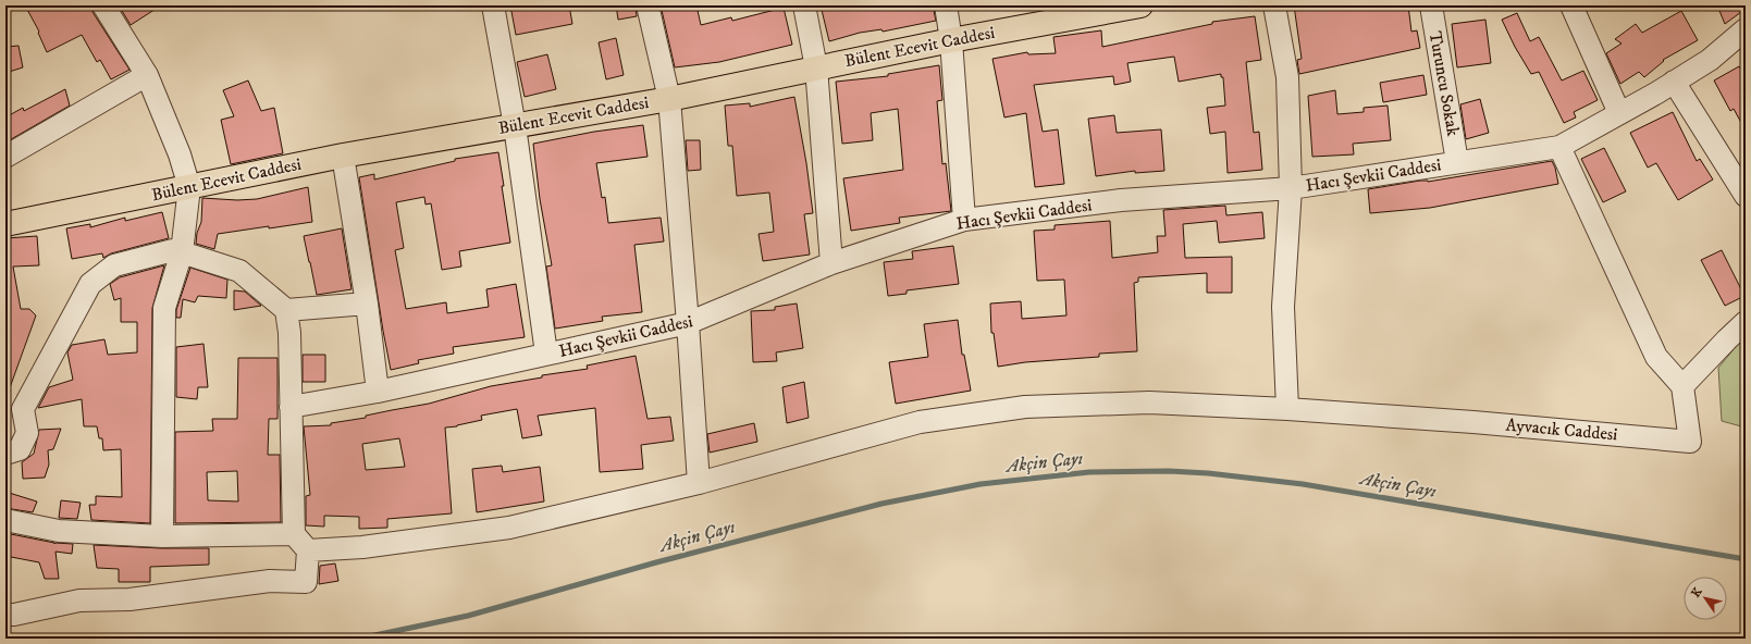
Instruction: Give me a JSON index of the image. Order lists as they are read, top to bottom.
{
  "streets": {
    "main road": ["Bülent Ecevit Caddesi"],
    "street": ["Turuncu Sokak", "Hacı Şevkii Caddesi", "Ayvacık Caddesi"]
  },
  "crossings": [
    ["Turuncu Sokak", "Hacı Şevkii Caddesi"]
  ],
  "water": ["Akçin Çayı"],
  "north": "top left"
}
